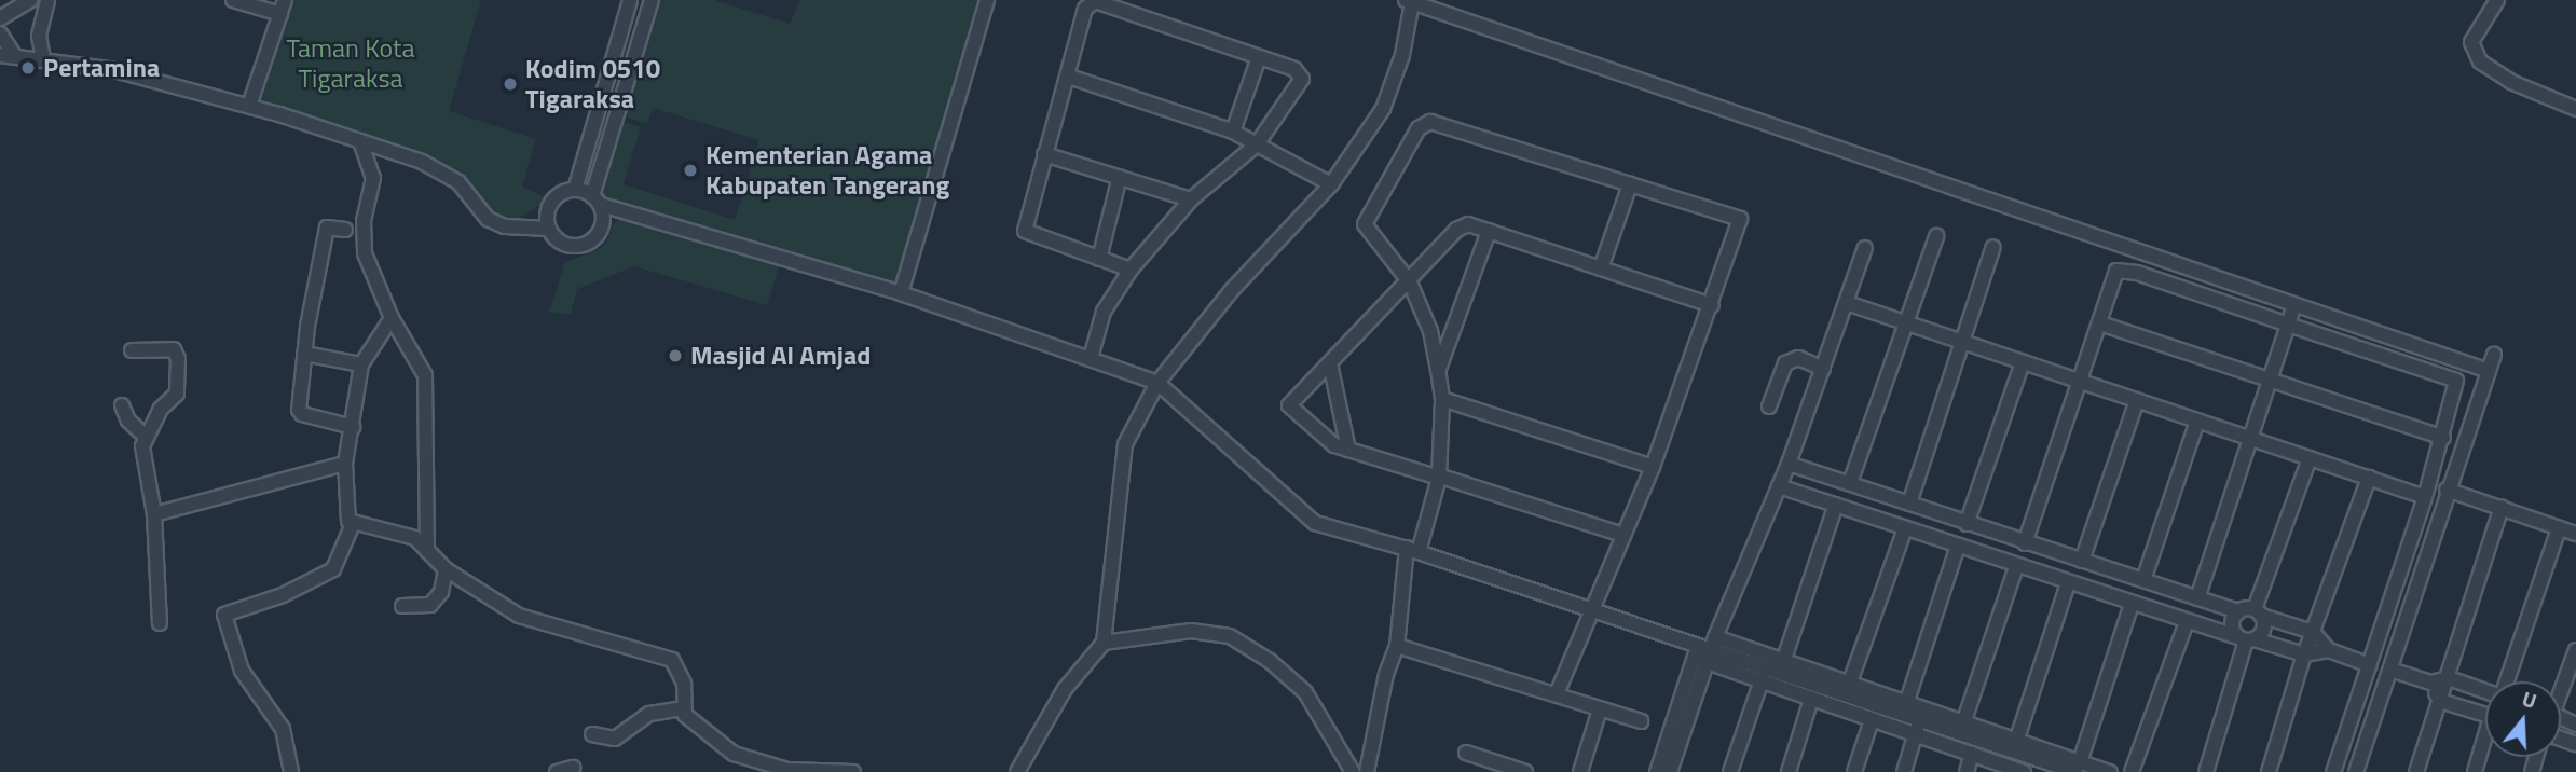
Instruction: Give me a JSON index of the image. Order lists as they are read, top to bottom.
{
  "parks": ["Taman Kota Tigaraksa"],
  "places": [
    "Pertamina",
    "Kodim 0510 Tigaraksa",
    "Kementerian Agama Kabupaten Tangerang",
    "Masjid Al Amjad"
  ],
  "north": "top"
}
